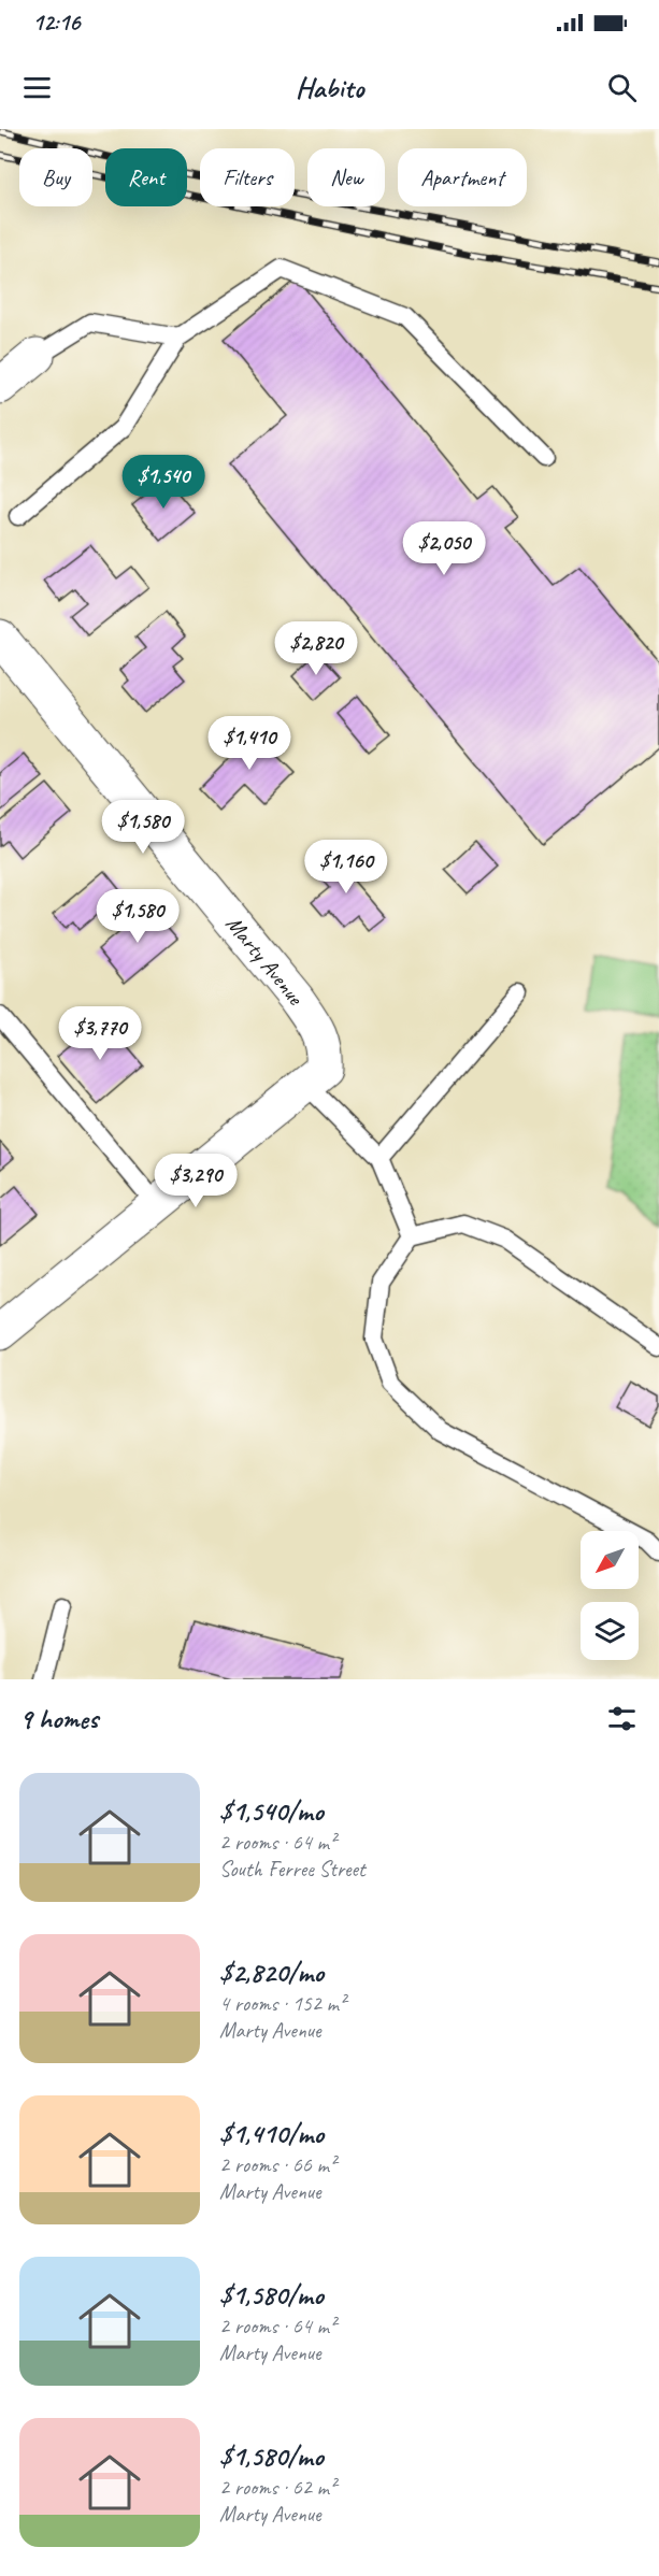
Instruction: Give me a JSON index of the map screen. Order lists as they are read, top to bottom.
{
  "streets": {
    "street": ["Marty Avenue"]
  },
  "north": "bottom left",
  "page": {
    "status": "12:16",
    "header": "Habito",
    "chip": [
      "Buy",
      "Rent",
      "Filters",
      "New",
      "Apartment"
    ],
    "price": [
      "$1,540",
      "$2,050",
      "$2,820",
      "$1,410",
      "$1,580",
      "$1,160",
      "$1,580",
      "$3,770",
      "$3,290"
    ],
    "heading": "9 homes",
    "list": [
      {
        "name": "$1,540/mo",
        "note": "2 rooms · 64 m² · South Ferree Street"
      },
      {
        "name": "$2,820/mo",
        "note": "4 rooms · 152 m² · Marty Avenue"
      },
      {
        "name": "$1,410/mo",
        "note": "2 rooms · 66 m² · Marty Avenue"
      },
      {
        "name": "$1,580/mo",
        "note": "2 rooms · 64 m² · Marty Avenue"
      },
      {
        "name": "$1,580/mo",
        "note": "2 rooms · 62 m² · Marty Avenue"
      }
    ]
  }
}
